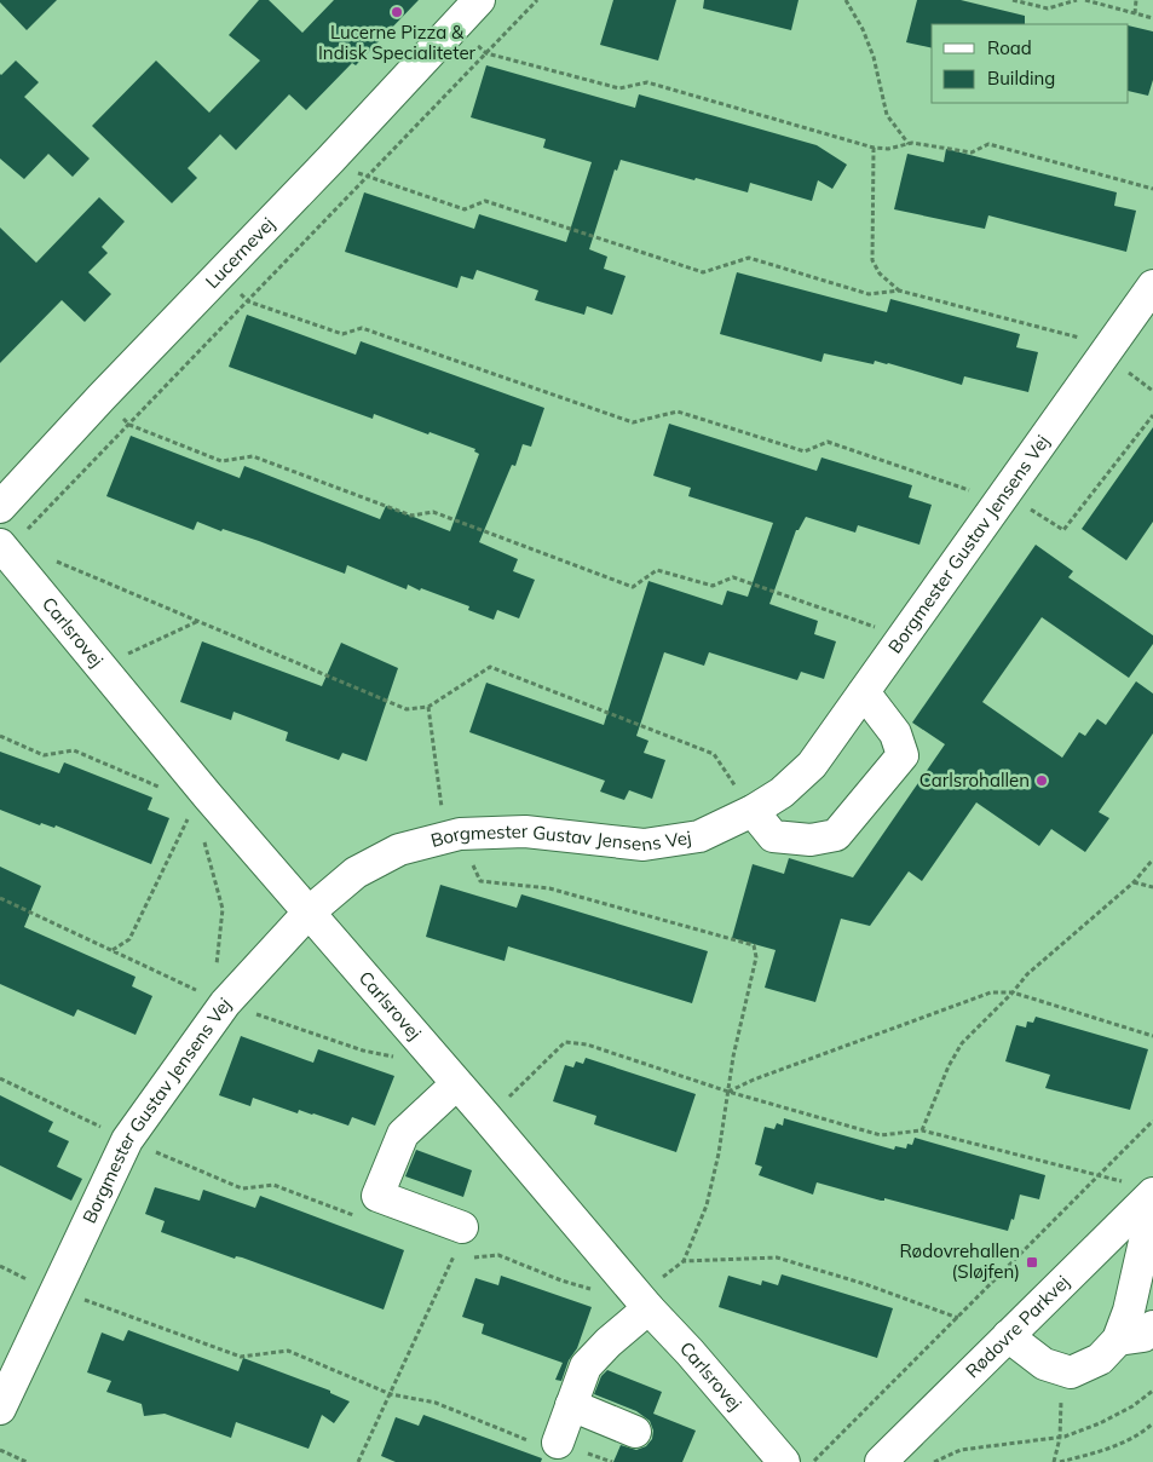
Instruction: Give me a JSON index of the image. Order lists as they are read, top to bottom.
{
  "streets": {
    "street": [
      "Lucernevej",
      "Borgmester Gustav Jensens Vej",
      "Carlsrovej",
      "Rødovre Parkvej"
    ]
  },
  "crossings": [
    ["Borgmester Gustav Jensens Vej", "Carlsrovej"]
  ],
  "places": {
    "other": ["Lucerne Pizza & Indisk Specialiteter", "Carlsrohallen"],
    "transit": ["Rødovrehallen (Sløjfen)"]
  },
  "legend": ["Road", "Building"]
}
